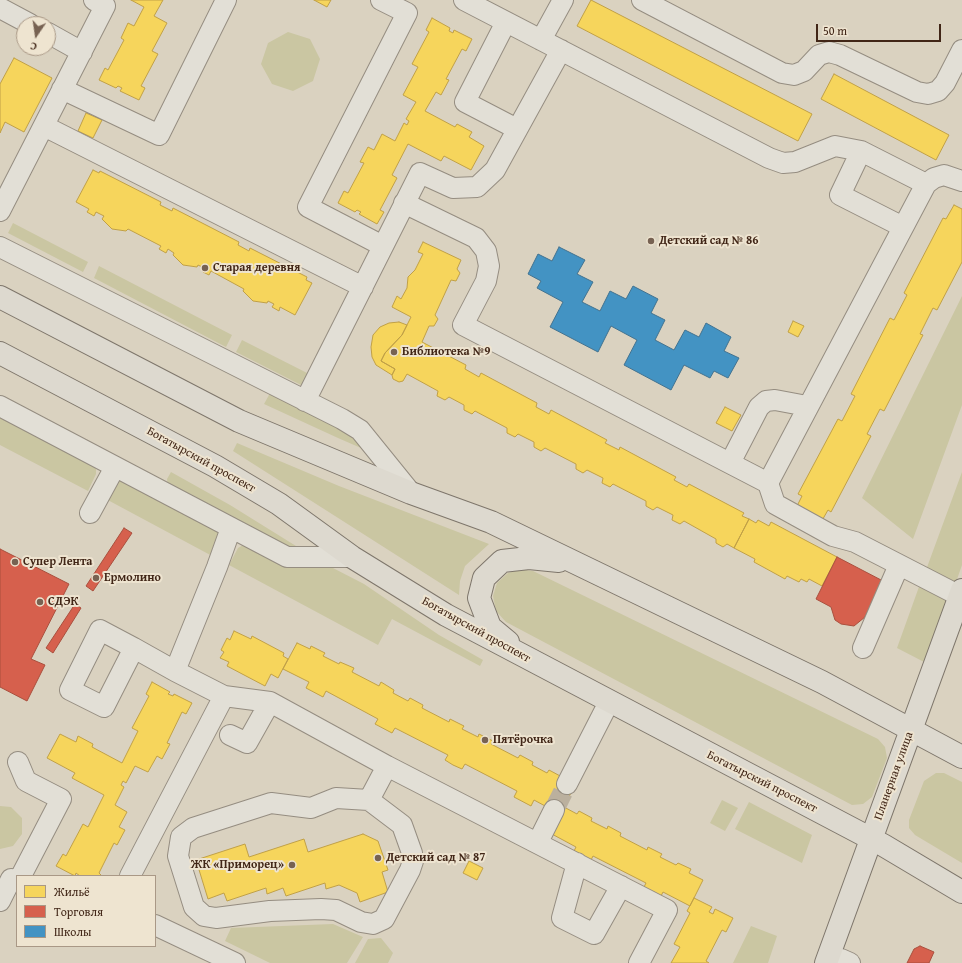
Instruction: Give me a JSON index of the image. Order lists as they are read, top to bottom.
{
  "streets": {
    "main road": ["Богатырский проспект", "Планерная улица"]
  },
  "crossings": [
    ["Богатырский проспект", "Планерная улица"]
  ],
  "places": [
    "Детский сад № 86",
    "Старая деревня",
    "Библиотека №9",
    "Супер Лента",
    "Ермолино",
    "СДЭК",
    "Пятёрочка",
    "Детский сад № 87",
    "ЖК «Приморец»"
  ],
  "legend": ["Жильё", "Торговля", "Школы"],
  "scale_bar": "50 m",
  "north": "bottom"
}
